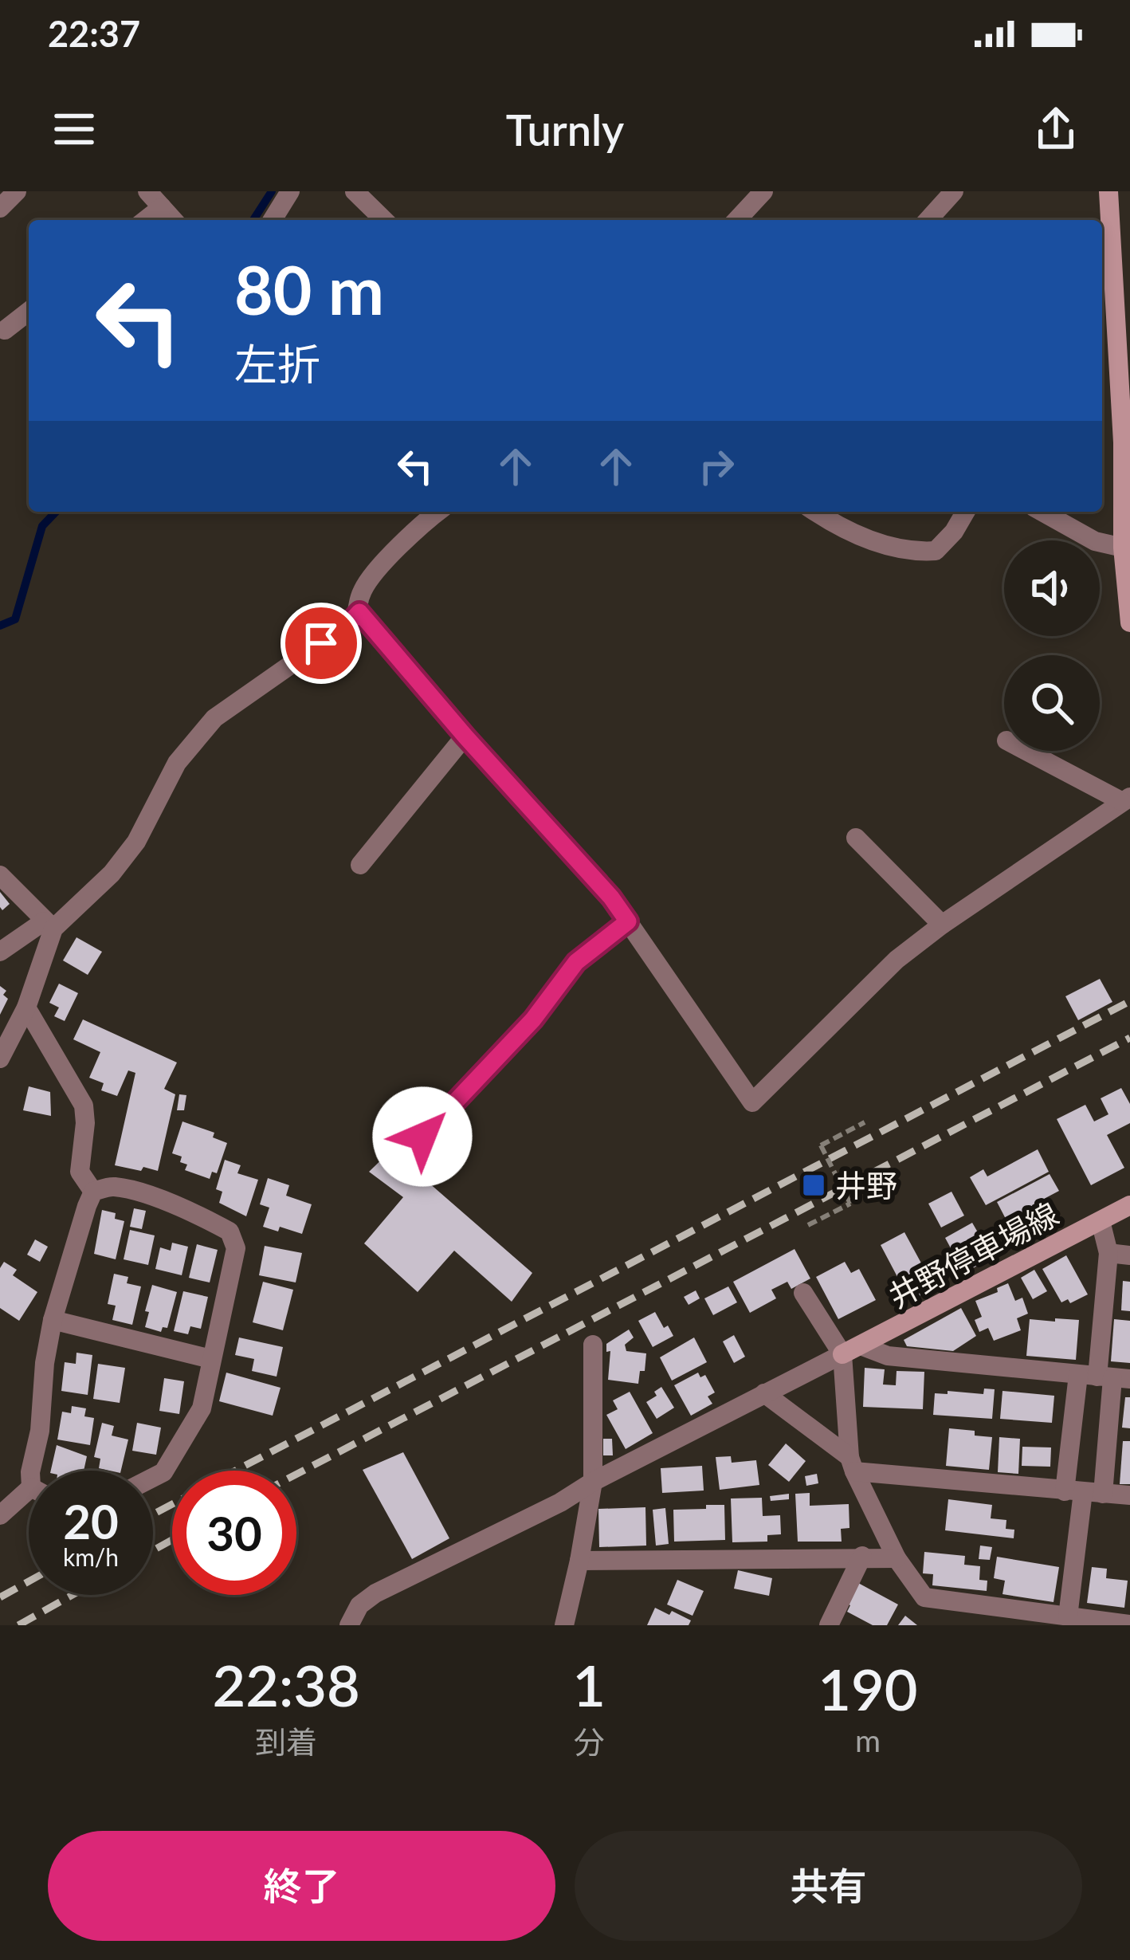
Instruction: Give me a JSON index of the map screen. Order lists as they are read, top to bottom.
{
  "streets": {
    "main road": ["井野停車場線"]
  },
  "places": {
    "transit": ["井野"]
  },
  "page": {
    "status": "22:37",
    "header": "Turnly",
    "turn": ["80 m", "左折"],
    "speed": "20 km/h",
    "limit": "30",
    "eta": [
      "22:38",
      "到着",
      "1",
      "分",
      "190",
      "m"
    ],
    "buttons": ["終了", "共有"]
  }
}
